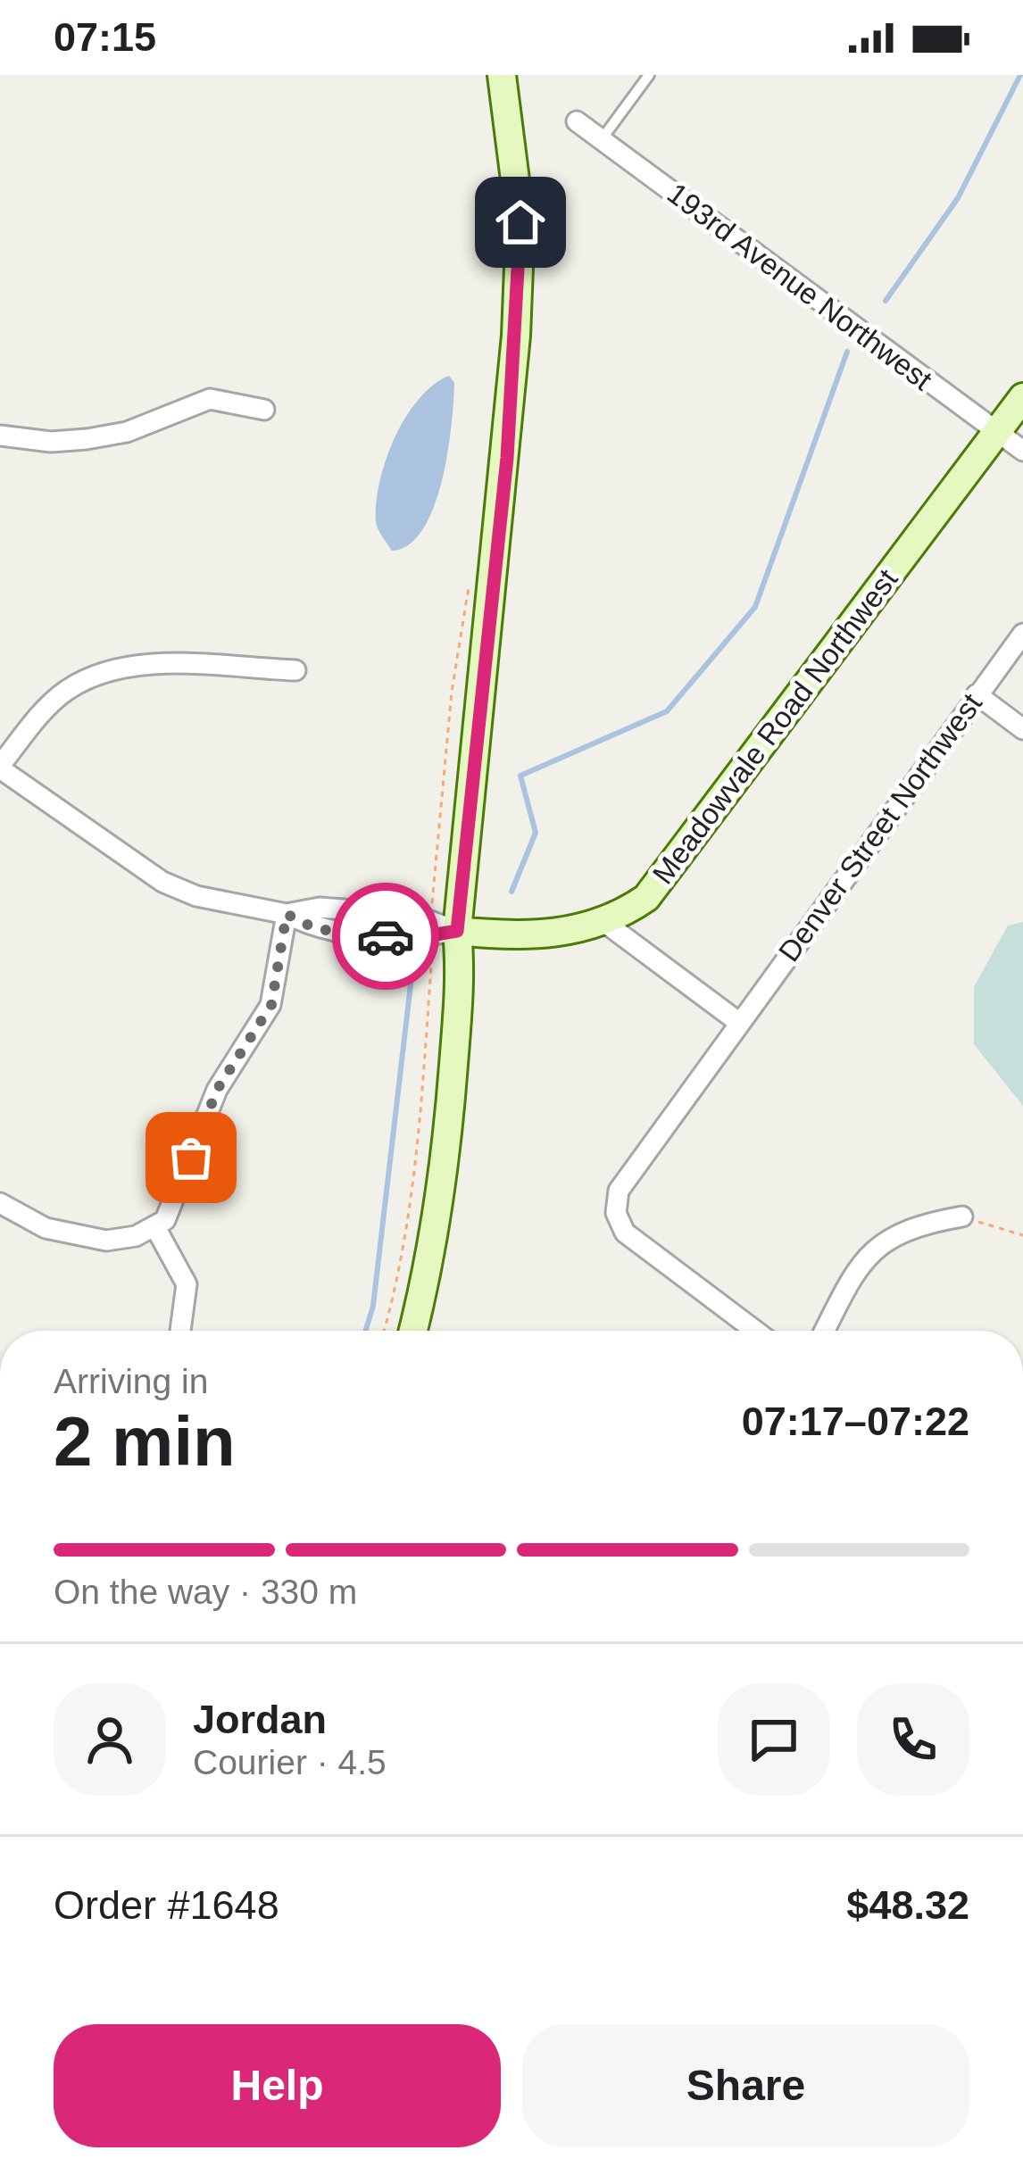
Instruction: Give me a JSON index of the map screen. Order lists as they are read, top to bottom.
{
  "streets": {
    "street": ["193rd Avenue Northwest", "Meadowvale Road Northwest", "Denver Street Northwest"]
  },
  "crossings": [
    ["193rd Avenue Northwest", "Meadowvale Road Northwest"]
  ],
  "page": {
    "status": "07:15",
    "heading": ["2 min", "Arriving in", "07:17–07:22"],
    "panel": [
      "Jordan",
      "Courier · 4.5",
      "Order #1648",
      "$48.32"
    ],
    "bar": "On the way · 330 m",
    "buttons": ["Help", "Share"]
  }
}
